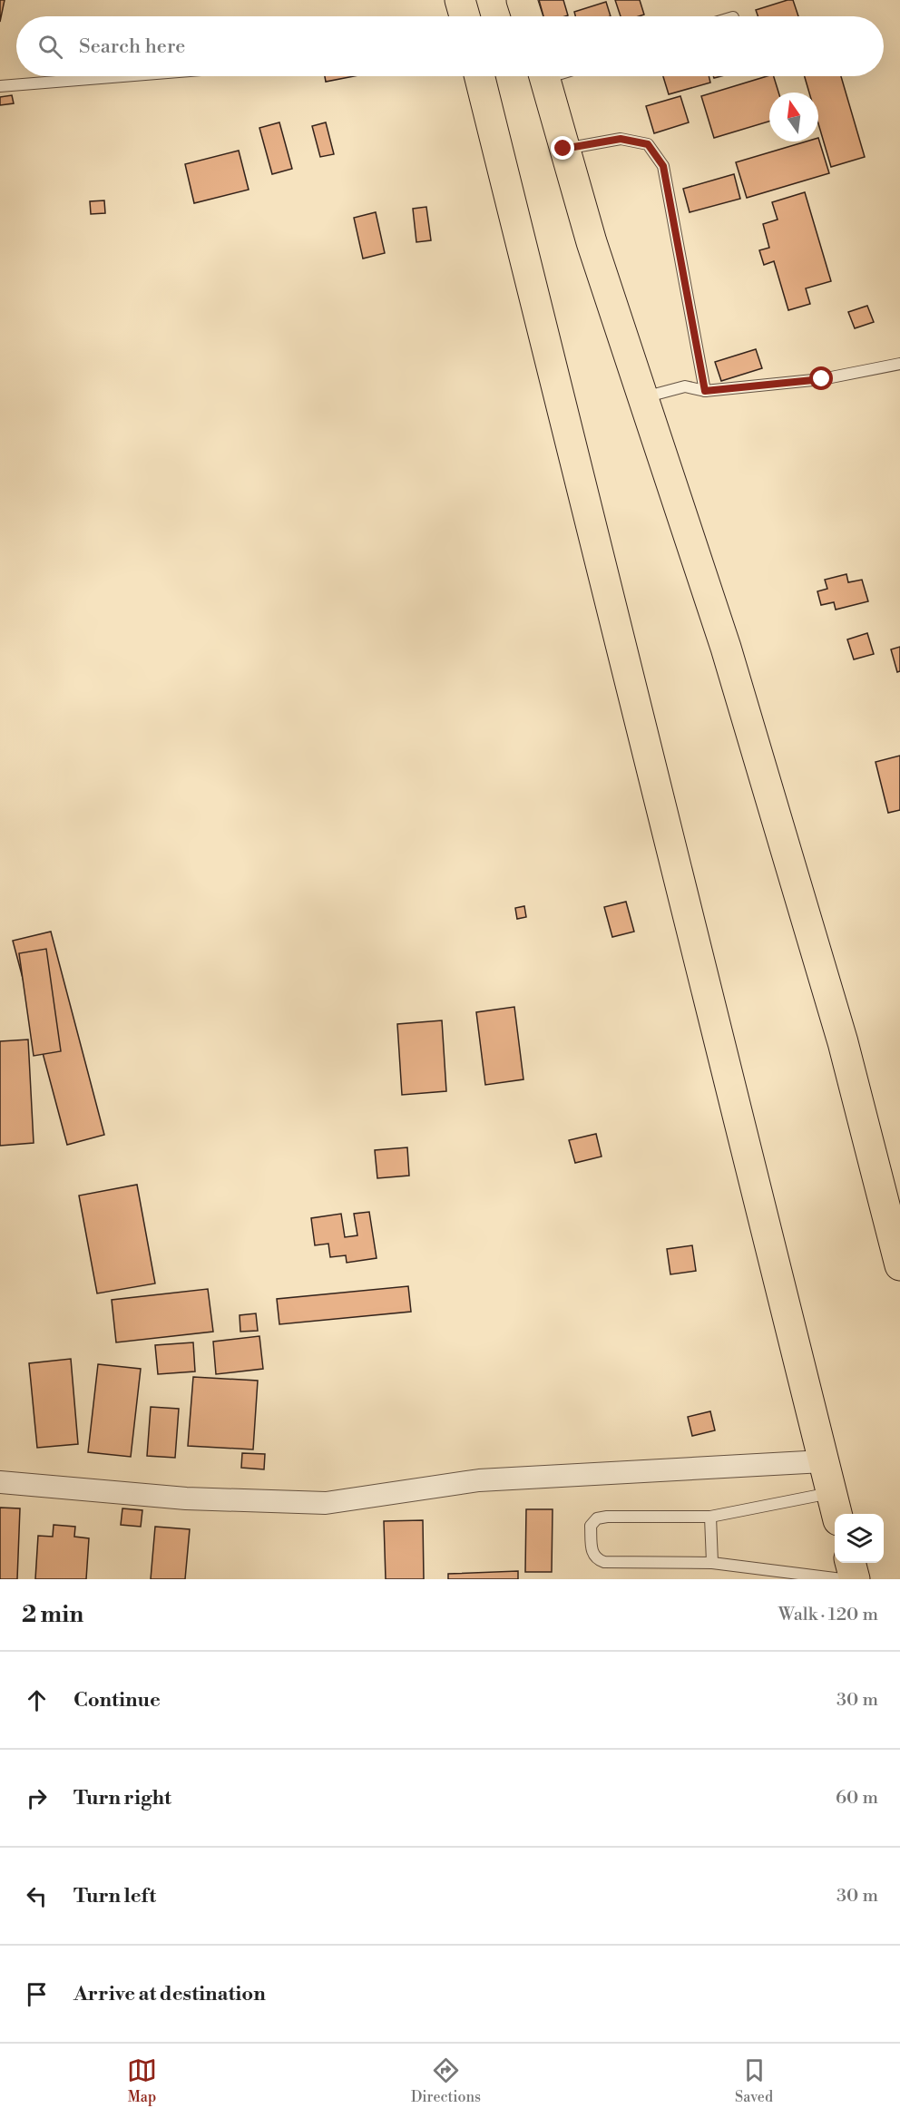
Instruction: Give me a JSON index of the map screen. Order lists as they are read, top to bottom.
{
  "north": "top",
  "page": {
    "search": "Search here",
    "heading": ["2 min", "Walk · 120 m"],
    "list": [
      ["Continue", "30 m"],
      ["Turn right", "60 m"],
      ["Turn left", "30 m"],
      "Arrive at destination"
    ],
    "nav": ["Map", "Directions", "Saved"]
  }
}
